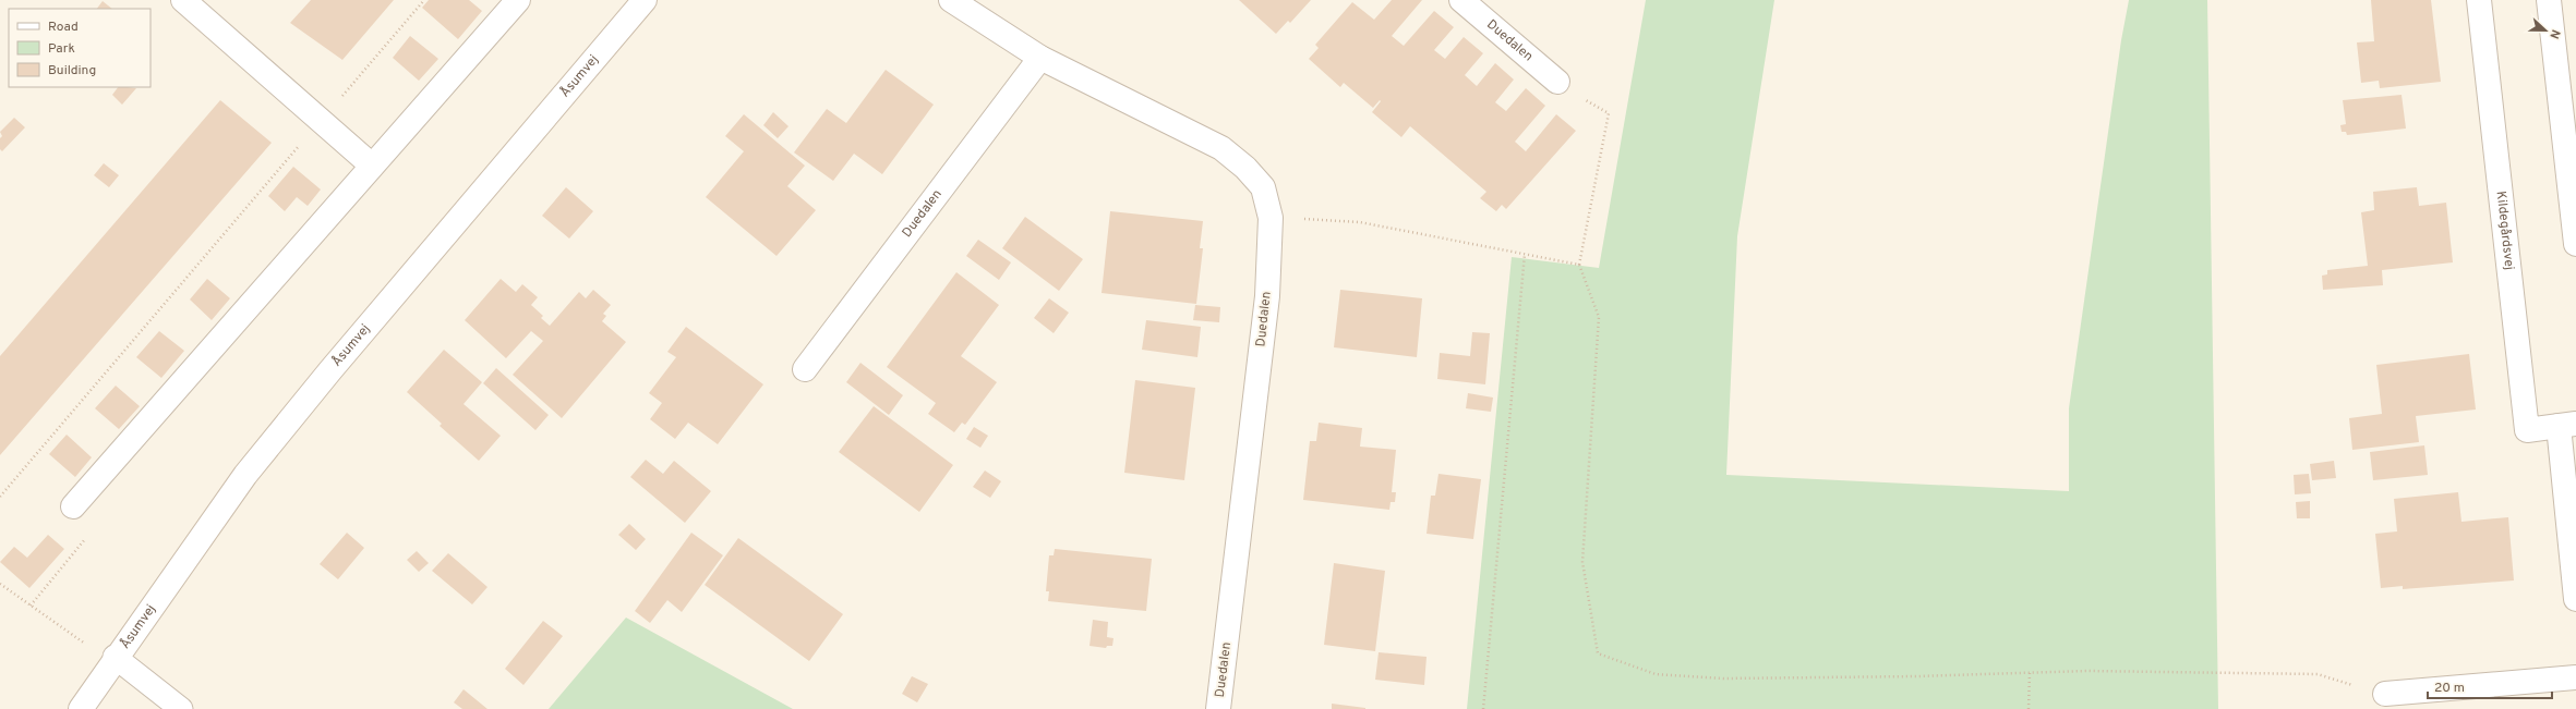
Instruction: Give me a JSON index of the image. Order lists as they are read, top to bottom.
{
  "streets": {
    "street": ["Duedalen", "Åsumvej", "Kildegårdsvej"]
  },
  "legend": ["Road", "Park", "Building"],
  "scale_bar": "20 m",
  "north": "right"
}
